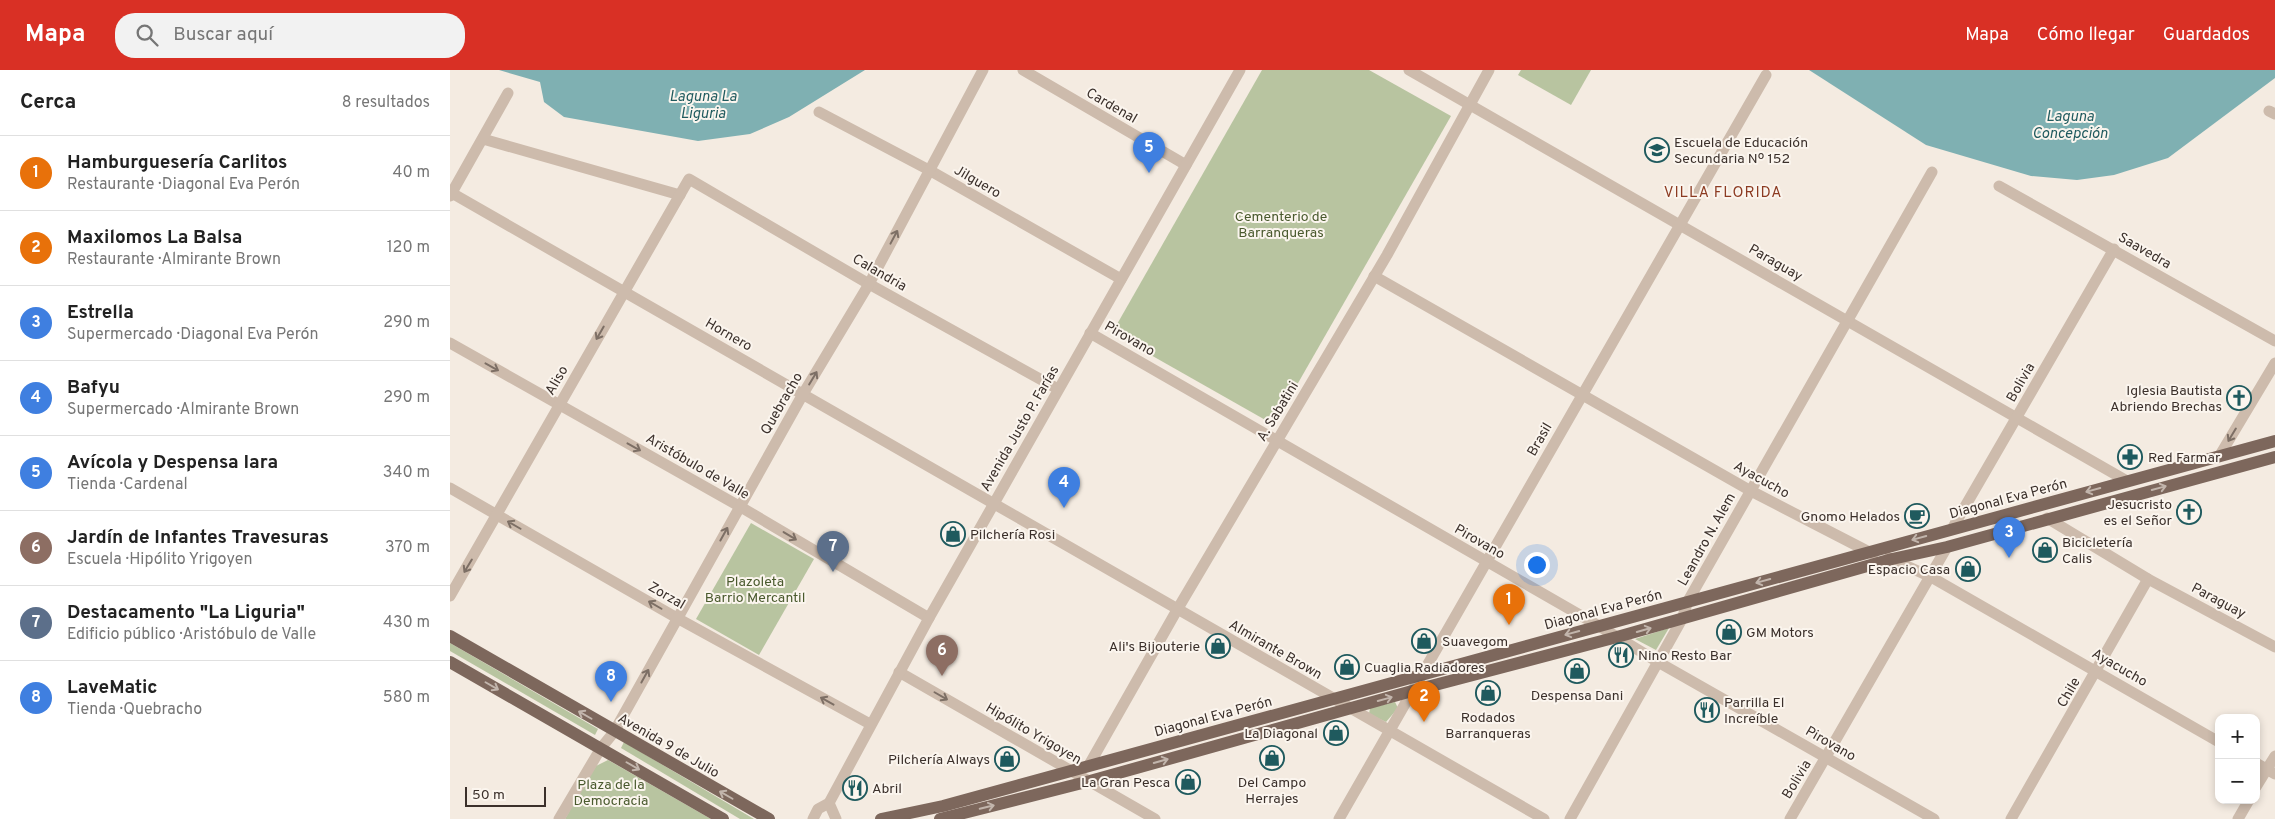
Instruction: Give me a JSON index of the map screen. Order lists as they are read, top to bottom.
{
  "streets": {
    "main road": ["Diagonal Eva Perón", "Avenida 9 de Julio"],
    "street": [
      "Cardenal",
      "Jilguero",
      "Saavedra",
      "Paraguay",
      "Calandria",
      "Hornero",
      "Pirovano",
      "Aliso",
      "Bolivia",
      "Quebracho",
      "A. Sabatini",
      "Avenida Justo P. Farías",
      "Brasil",
      "Aristóbulo de Valle",
      "Ayacucho",
      "Leandro N. Alem",
      "Zorzal",
      "Almirante Brown",
      "Chile",
      "Hipólito Yrigoyen"
    ]
  },
  "crossings": [
    ["Cardenal", "Avenida Justo P. Farías"],
    ["Jilguero", "Quebracho"],
    ["Jilguero", "Avenida Justo P. Farías"],
    ["Saavedra", "Bolivia"],
    ["Paraguay", "Bolivia"],
    ["Paraguay", "A. Sabatini"],
    ["Paraguay", "Brasil"],
    ["Paraguay", "Diagonal Eva Perón"],
    ["Paraguay", "Leandro N. Alem"],
    ["Paraguay", "Chile"],
    ["Calandria", "Aliso"],
    ["Calandria", "Quebracho"],
    ["Calandria", "Avenida Justo P. Farías"],
    ["Hornero", "Aliso"],
    ["Hornero", "Quebracho"],
    ["Hornero", "Avenida Justo P. Farías"],
    ["Hornero", "Almirante Brown"],
    ["Pirovano", "Bolivia"],
    ["Pirovano", "A. Sabatini"],
    ["Pirovano", "Avenida Justo P. Farías"],
    ["Pirovano", "Brasil"],
    ["Pirovano", "Diagonal Eva Perón"],
    ["Pirovano", "Leandro N. Alem"],
    ["Aliso", "Aristóbulo de Valle"],
    ["Aliso", "Zorzal"],
    ["Bolivia", "Ayacucho"],
    ["Bolivia", "Diagonal Eva Perón"],
    ["Quebracho", "Aristóbulo de Valle"],
    ["Quebracho", "Zorzal"],
    ["Quebracho", "Avenida 9 de Julio"],
    ["A. Sabatini", "Ayacucho"],
    ["A. Sabatini", "Diagonal Eva Perón"],
    ["A. Sabatini", "Almirante Brown"],
    ["Avenida Justo P. Farías", "Aristóbulo de Valle"],
    ["Avenida Justo P. Farías", "Zorzal"],
    ["Avenida Justo P. Farías", "Almirante Brown"],
    ["Avenida Justo P. Farías", "Hipólito Yrigoyen"],
    ["Brasil", "Ayacucho"],
    ["Brasil", "Diagonal Eva Perón"],
    ["Brasil", "Almirante Brown"],
    ["Ayacucho", "Diagonal Eva Perón"],
    ["Ayacucho", "Leandro N. Alem"],
    ["Ayacucho", "Chile"],
    ["Diagonal Eva Perón", "Leandro N. Alem"],
    ["Diagonal Eva Perón", "Almirante Brown"],
    ["Diagonal Eva Perón", "Hipólito Yrigoyen"]
  ],
  "one_way": [
    "Aliso",
    "Quebracho",
    "Aristóbulo de Valle",
    "Zorzal",
    "Hipólito Yrigoyen"
  ],
  "districts": ["VILLA FLORIDA"],
  "water": ["Laguna La Liguria", "Laguna Concepción"],
  "parks": ["Cementerio de Barranqueras", "Plazoleta Barrio Mercantil", "Plaza de la Democracia"],
  "places": {
    "school or university": ["Escuela de Educación Secundaria Nº 152"],
    "church": ["Iglesia Bautista Abriendo Brechas", "Jesucristo es el Señor"],
    "pharmacy": ["Red Farmar"],
    "cafe": ["Gnomo Helados"],
    "shop": [
      "Pilchería Rosi",
      "Bicicletería Calis",
      "Espacio Casa",
      "GM Motors",
      "Suavegom",
      "Ali's Bijouterie",
      "Cuaglia Radiadores",
      "Despensa Dani",
      "Rodados Barranqueras",
      "La Diagonal",
      "Del Campo Herrajes",
      "Pilchería Always",
      "La Gran Pesca"
    ],
    "restaurant": ["Nino Resto Bar", "Parrilla El Increíble", "Abril"]
  },
  "scale_bar": "50 m",
  "page": {
    "header": "Mapa",
    "search": "Buscar aquí",
    "nav": ["Mapa", "Cómo llegar", "Guardados"],
    "heading": ["Cerca", "8 resultados"],
    "pins": [
      "5",
      "4",
      "3",
      "7",
      "1",
      "6",
      "8",
      "2"
    ],
    "list": [
      {
        "mark": "1",
        "name": "Hamburguesería Carlitos",
        "note": "Restaurante · Diagonal Eva Perón",
        "value": "40 m"
      },
      {
        "mark": "2",
        "name": "Maxilomos La Balsa",
        "note": "Restaurante · Almirante Brown",
        "value": "120 m"
      },
      {
        "mark": "3",
        "name": "Estrella",
        "note": "Supermercado · Diagonal Eva Perón",
        "value": "290 m"
      },
      {
        "mark": "4",
        "name": "Bafyu",
        "note": "Supermercado · Almirante Brown",
        "value": "290 m"
      },
      {
        "mark": "5",
        "name": "Avícola y Despensa Iara",
        "note": "Tienda · Cardenal",
        "value": "340 m"
      },
      {
        "mark": "6",
        "name": "Jardín de Infantes Travesuras",
        "note": "Escuela · Hipólito Yrigoyen",
        "value": "370 m"
      },
      {
        "mark": "7",
        "name": "Destacamento \"La Liguria\"",
        "note": "Edificio público · Aristóbulo de Valle",
        "value": "430 m"
      },
      {
        "mark": "8",
        "name": "LaveMatic",
        "note": "Tienda · Quebracho",
        "value": "580 m"
      }
    ],
    "map_buttons": ["+", "−"],
    "scale": "50 m"
  }
}
